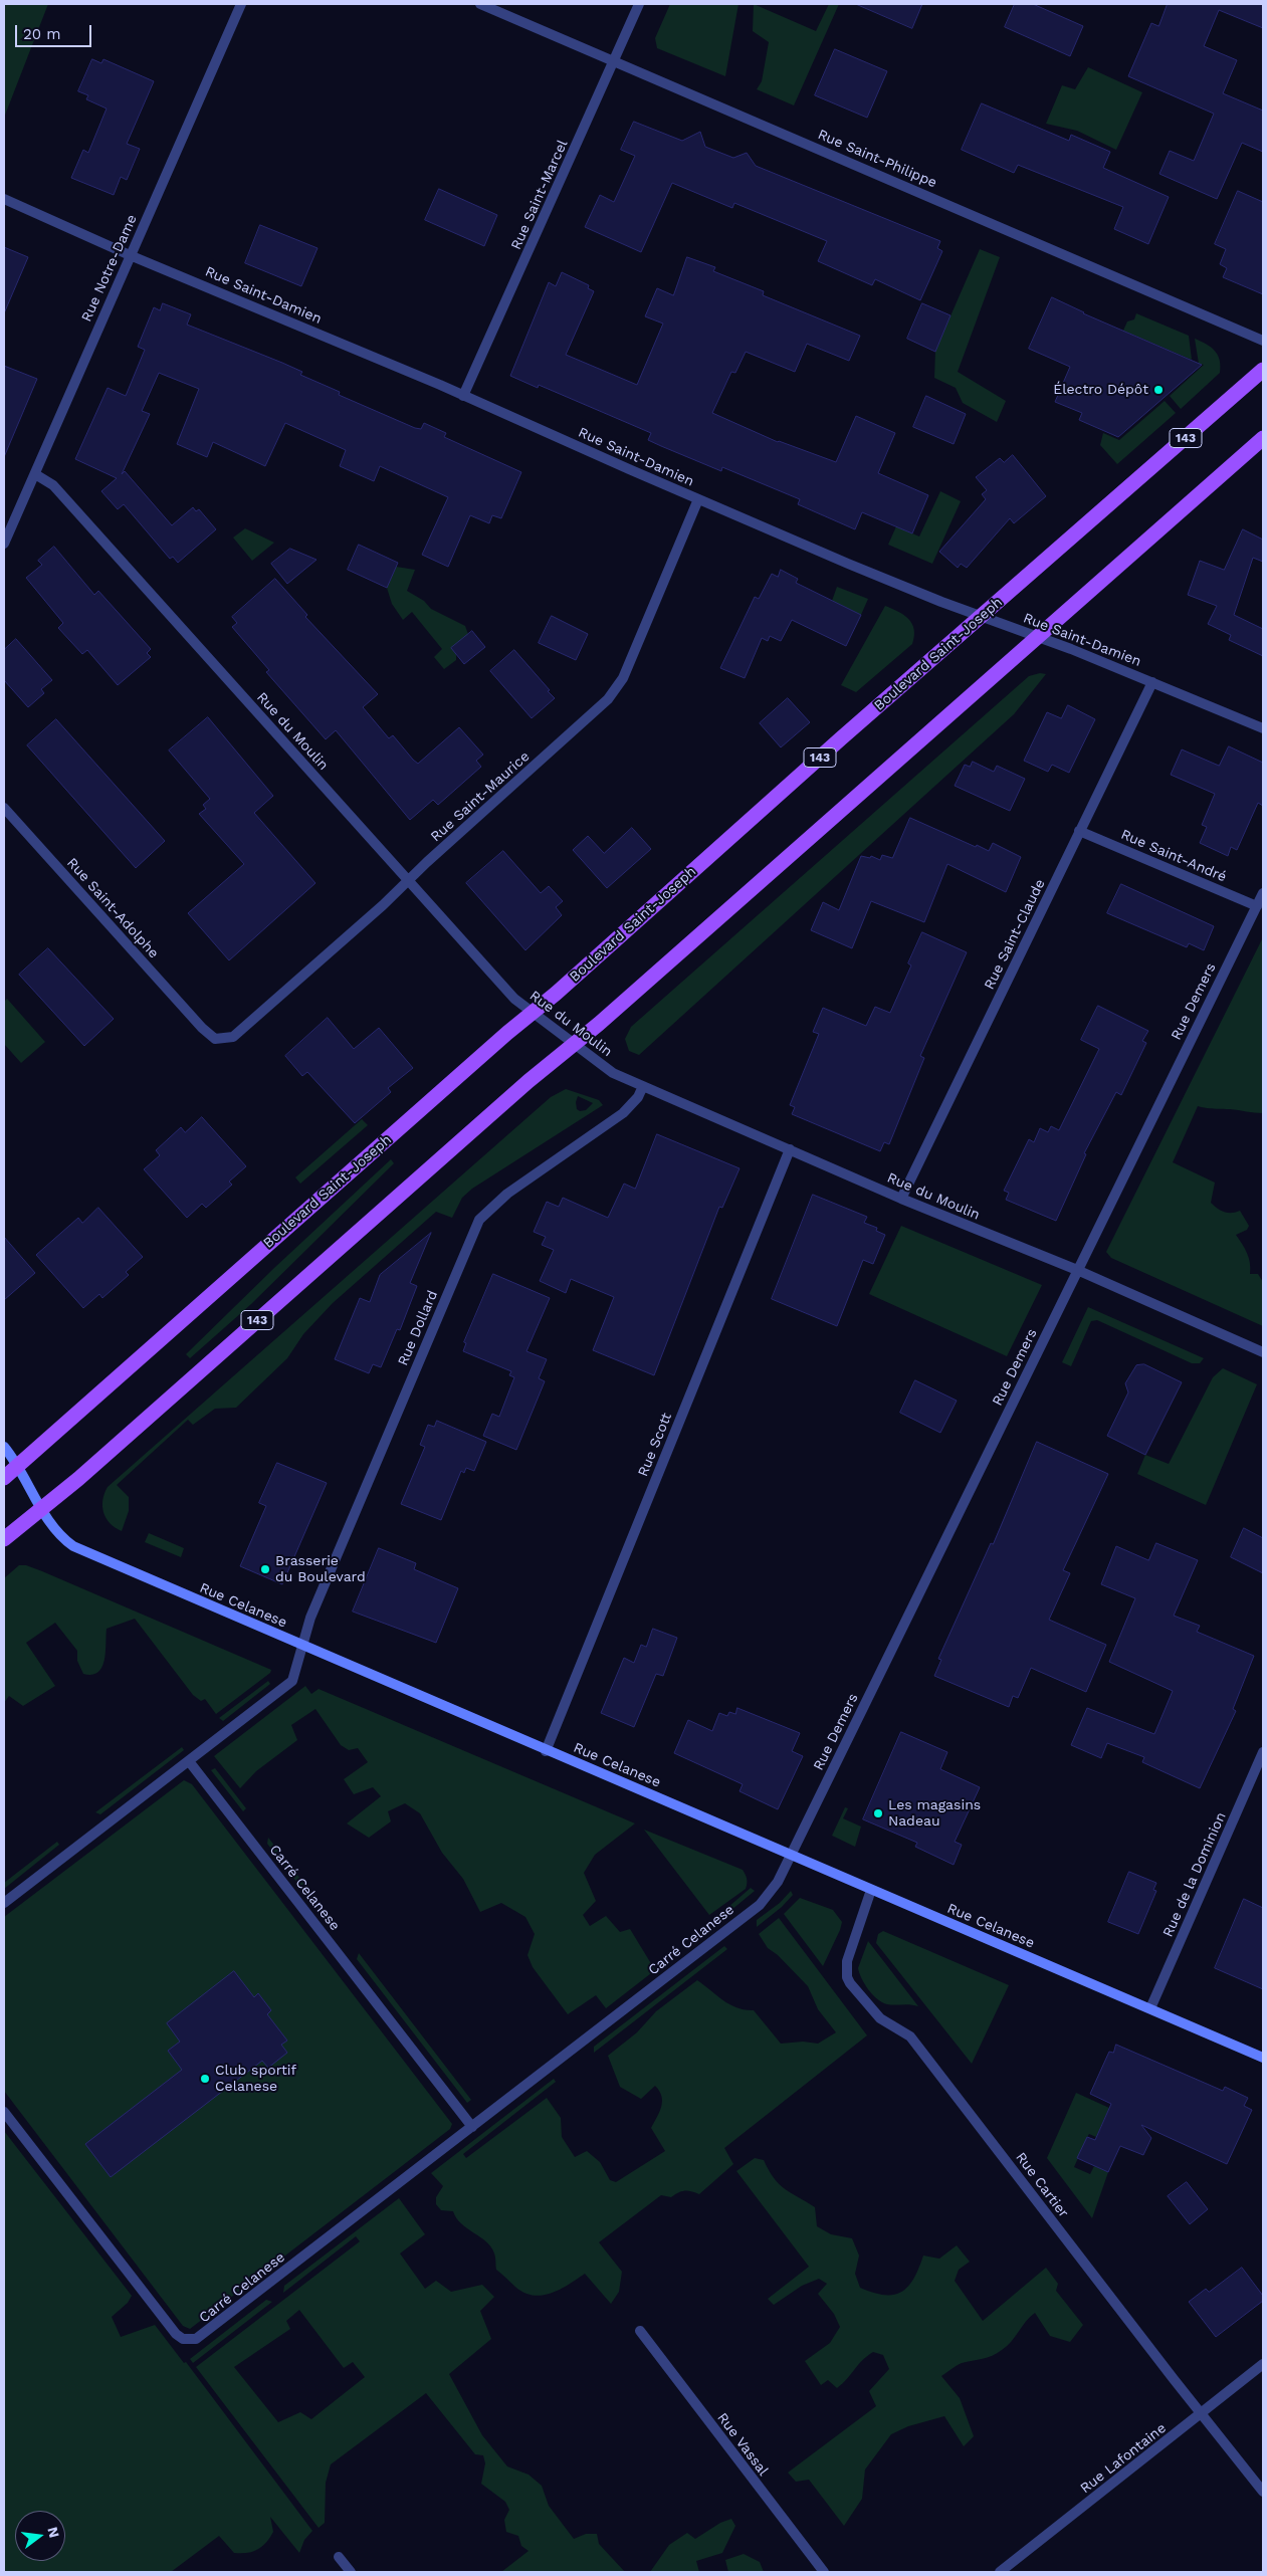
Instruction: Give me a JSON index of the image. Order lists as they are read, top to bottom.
{
  "streets": {
    "main road": ["143", "Boulevard Saint-Joseph"],
    "street": [
      "Rue Saint-Philippe",
      "Rue Saint-Marcel",
      "Rue Notre-Dame",
      "Rue Saint-Damien",
      "Rue du Moulin",
      "Rue Saint-Maurice",
      "Rue Saint-André",
      "Rue Saint-Adolphe",
      "Rue Saint-Claude",
      "Rue Demers",
      "Rue Dollard",
      "Rue Scott",
      "Rue Celanese",
      "Rue de la Dominion",
      "Carré Celanese",
      "Rue Cartier",
      "Rue Vassal",
      "Rue Lafontaine"
    ]
  },
  "crossings": [
    ["Rue Saint-Philippe", "Rue Saint-Marcel"],
    ["Rue Saint-Marcel", "Rue Saint-Damien"],
    ["Rue Notre-Dame", "Rue Saint-Damien"],
    ["Rue Notre-Dame", "Rue du Moulin"],
    ["Rue Saint-Damien", "143"],
    ["Rue Saint-Damien", "Boulevard Saint-Joseph"],
    ["Rue Saint-Damien", "Rue Saint-Maurice"],
    ["Rue Saint-Damien", "Rue Saint-Claude"],
    ["143", "Rue du Moulin"],
    ["143", "Rue Celanese"],
    ["Boulevard Saint-Joseph", "Rue du Moulin"],
    ["Boulevard Saint-Joseph", "Rue Celanese"],
    ["Rue du Moulin", "Rue Saint-Maurice"],
    ["Rue du Moulin", "Rue Saint-Claude"],
    ["Rue du Moulin", "Rue Demers"],
    ["Rue du Moulin", "Rue Dollard"],
    ["Rue du Moulin", "Rue Scott"],
    ["Rue Saint-Maurice", "Rue Saint-Adolphe"],
    ["Rue Saint-André", "Rue Saint-Claude"],
    ["Rue Saint-André", "Rue Demers"],
    ["Rue Demers", "Rue Celanese"],
    ["Rue Demers", "Carré Celanese"],
    ["Rue Dollard", "Rue Celanese"],
    ["Rue Scott", "Rue Celanese"],
    ["Rue Celanese", "Rue de la Dominion"],
    ["Rue Celanese", "Carré Celanese"],
    ["Rue Celanese", "Rue Cartier"],
    ["Rue Cartier", "Rue Lafontaine"]
  ],
  "places": [
    "Électro Dépôt",
    "Brasserie du Boulevard",
    "Les magasins Nadeau",
    "Club sportif Celanese"
  ],
  "scale_bar": "20 m",
  "north": "right"
}
